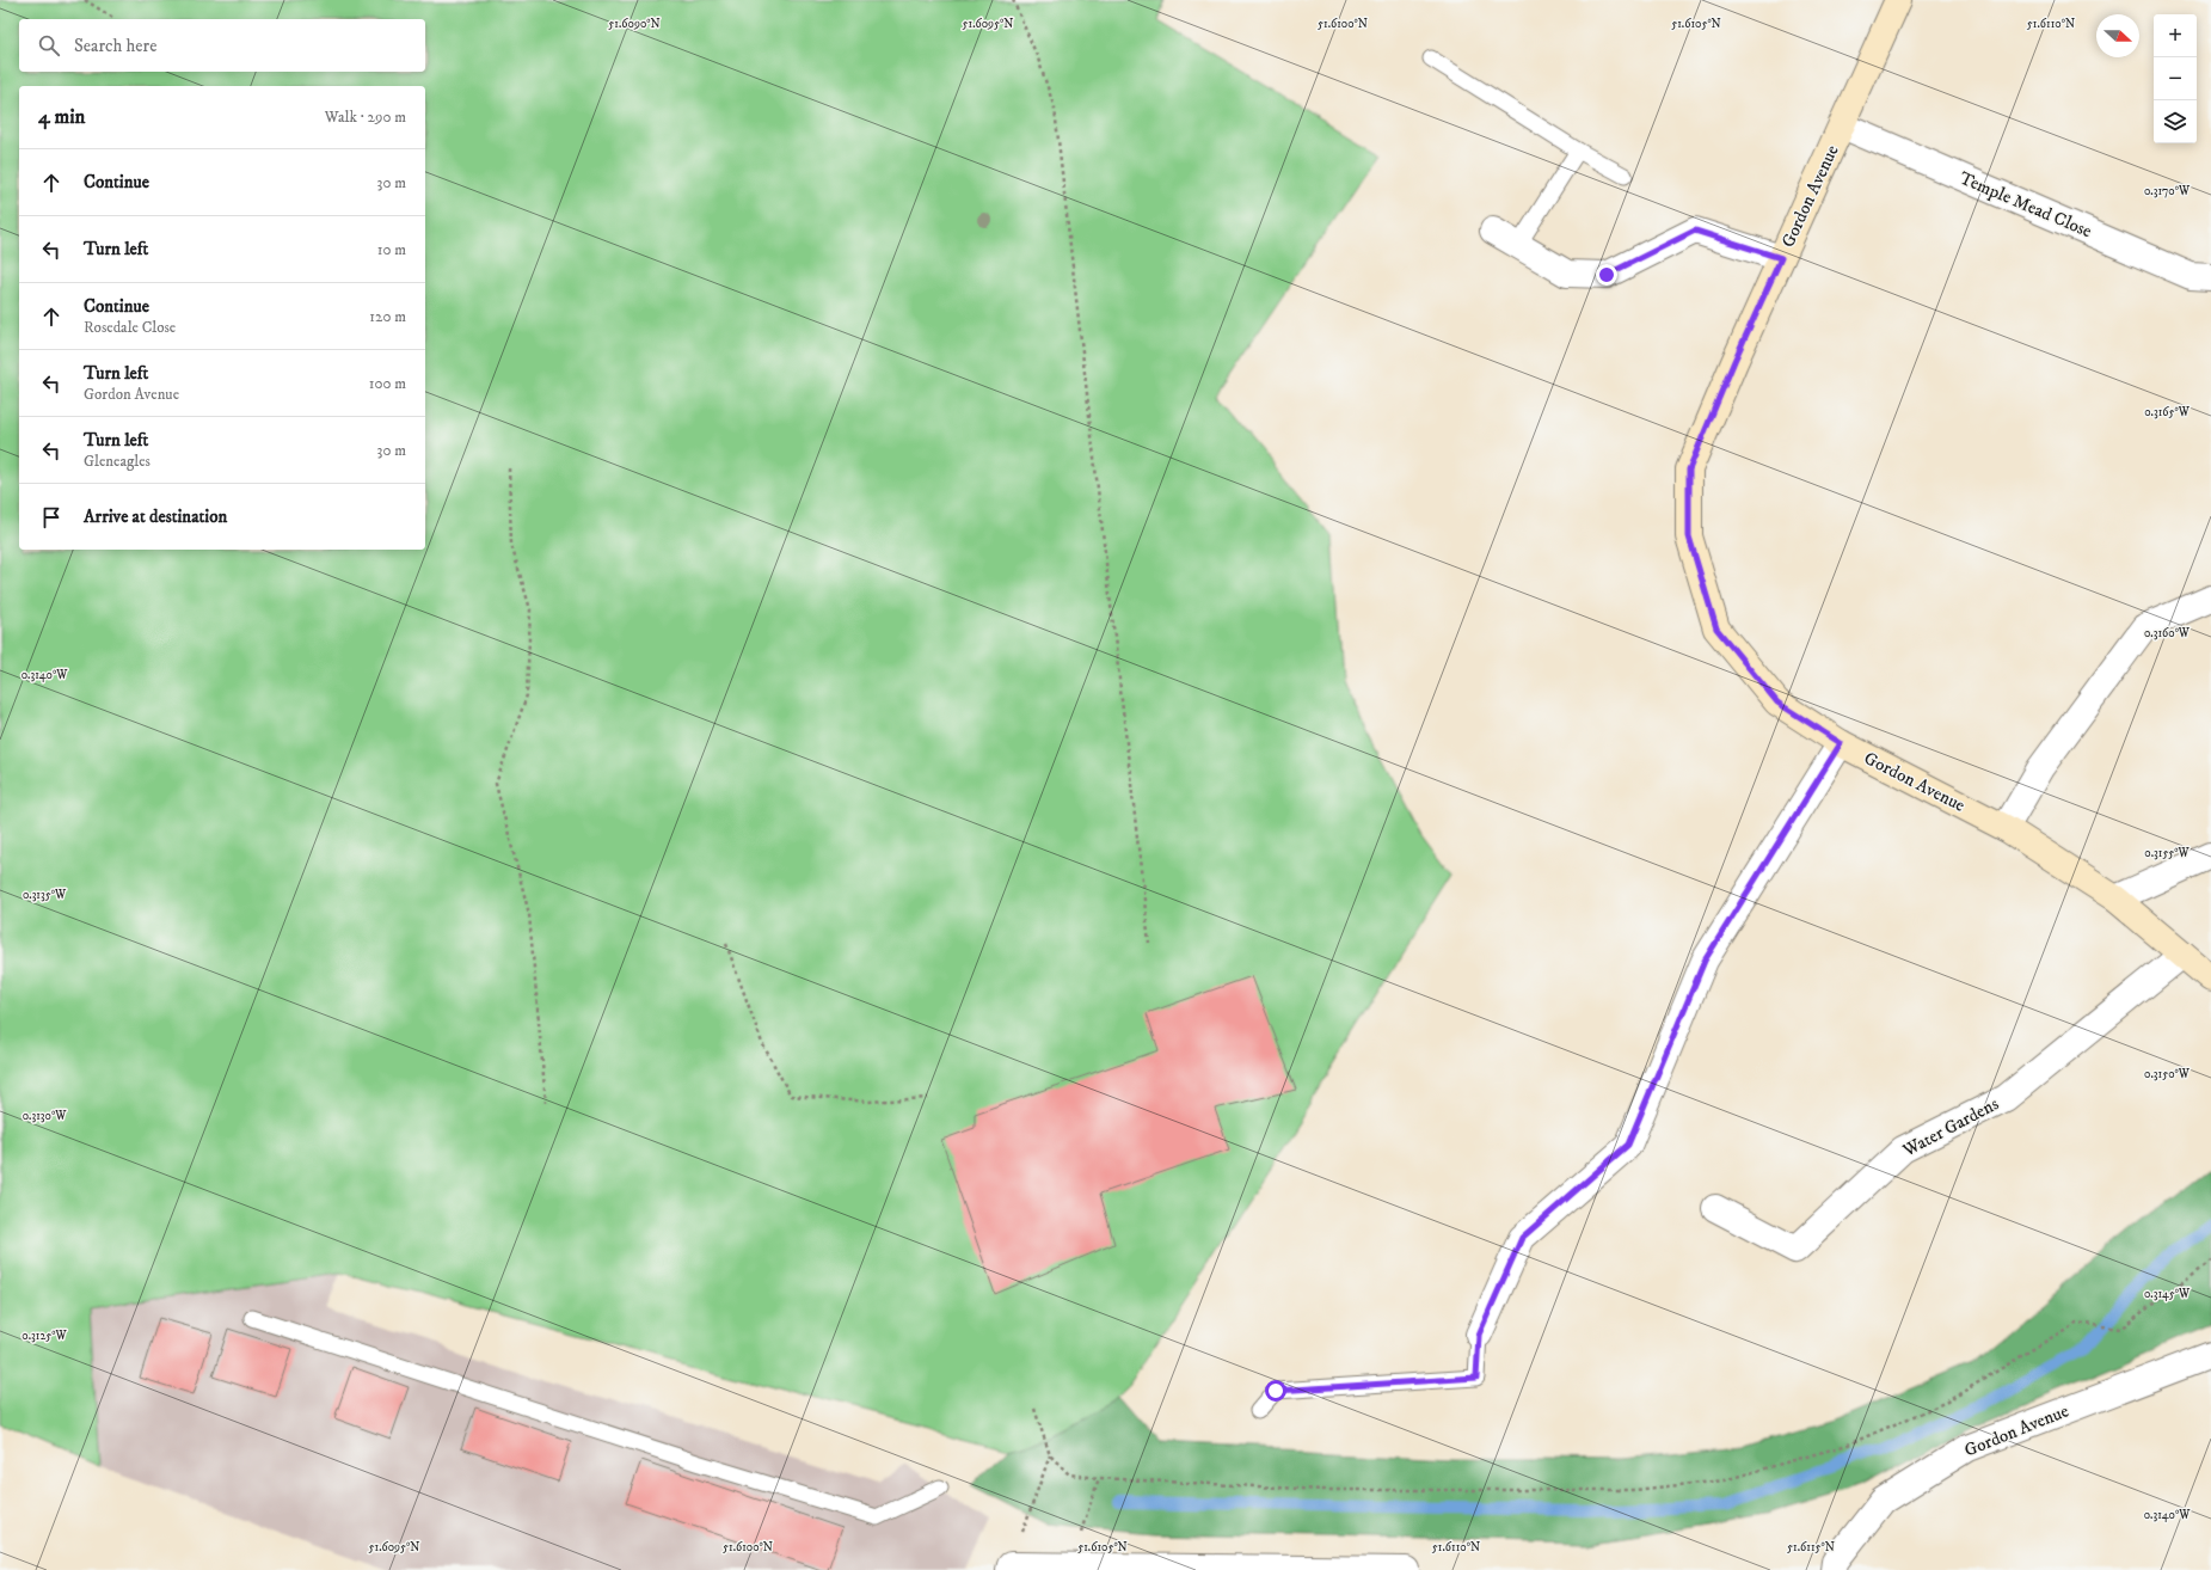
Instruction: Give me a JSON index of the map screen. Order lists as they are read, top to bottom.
{
  "streets": {
    "street": ["Gordon Avenue", "Temple Mead Close", "Water Gardens"]
  },
  "crossings": [
    ["Gordon Avenue", "Temple Mead Close"],
    ["Gordon Avenue", "Water Gardens"]
  ],
  "north": "right",
  "page": {
    "map_buttons": ["+", "−"],
    "search": "Search here",
    "heading": ["4 min", "Walk · 290 m"],
    "list": [
      ["Continue", "30 m"],
      ["Turn left", "10 m"],
      ["Continue", "Rosedale Close", "120 m"],
      ["Turn left", "Gordon Avenue", "100 m"],
      ["Turn left", "Gleneagles", "30 m"],
      "Arrive at destination"
    ]
  },
  "coordinates": [
    "51.6090°N",
    "51.6095°N",
    "51.6100°N",
    "51.6105°N",
    "51.6110°N",
    "0.3170°W",
    "0.3165°W",
    "0.3160°W",
    "0.3140°W",
    "0.3155°W",
    "0.3135°W",
    "0.3150°W",
    "0.3130°W",
    "0.3145°W",
    "0.3125°W",
    "51.6115°N"
  ]
}
